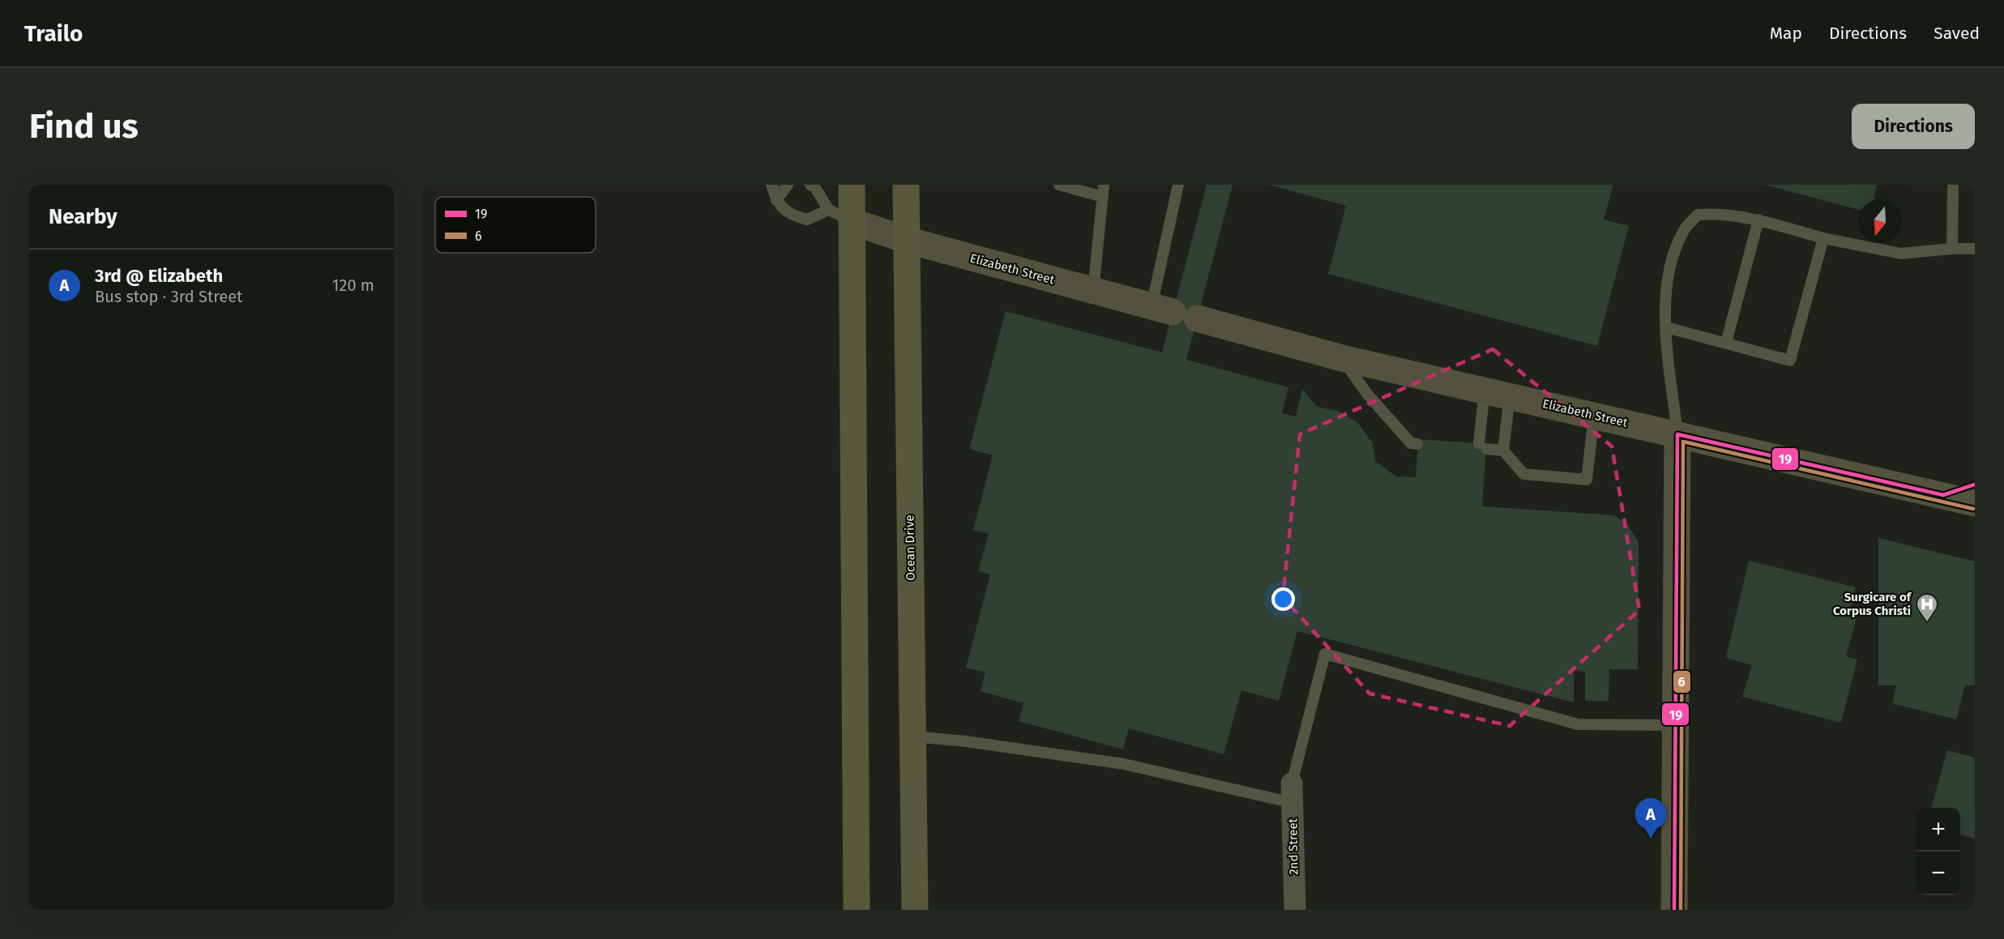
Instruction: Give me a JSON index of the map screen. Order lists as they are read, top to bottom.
{
  "streets": {
    "main road": ["Elizabeth Street", "Ocean Drive"],
    "street": ["2nd Street"]
  },
  "crossings": [
    ["Elizabeth Street", "Ocean Drive"]
  ],
  "places": {
    "hospital": ["Surgicare of Corpus Christi"]
  },
  "lines": ["transit line 19", "transit line 6"],
  "legend": ["19", "6"],
  "north": "bottom",
  "page": {
    "header": "Trailo",
    "nav": ["Map", "Directions", "Saved"],
    "buttons": "Directions",
    "title": "Find us",
    "heading": "Nearby",
    "list": [
      {
        "mark": "A",
        "name": "3rd @ Elizabeth",
        "note": "Bus stop · 3rd Street",
        "value": "120 m"
      }
    ],
    "pins": "A",
    "map_buttons": ["+", "−"]
  }
}
